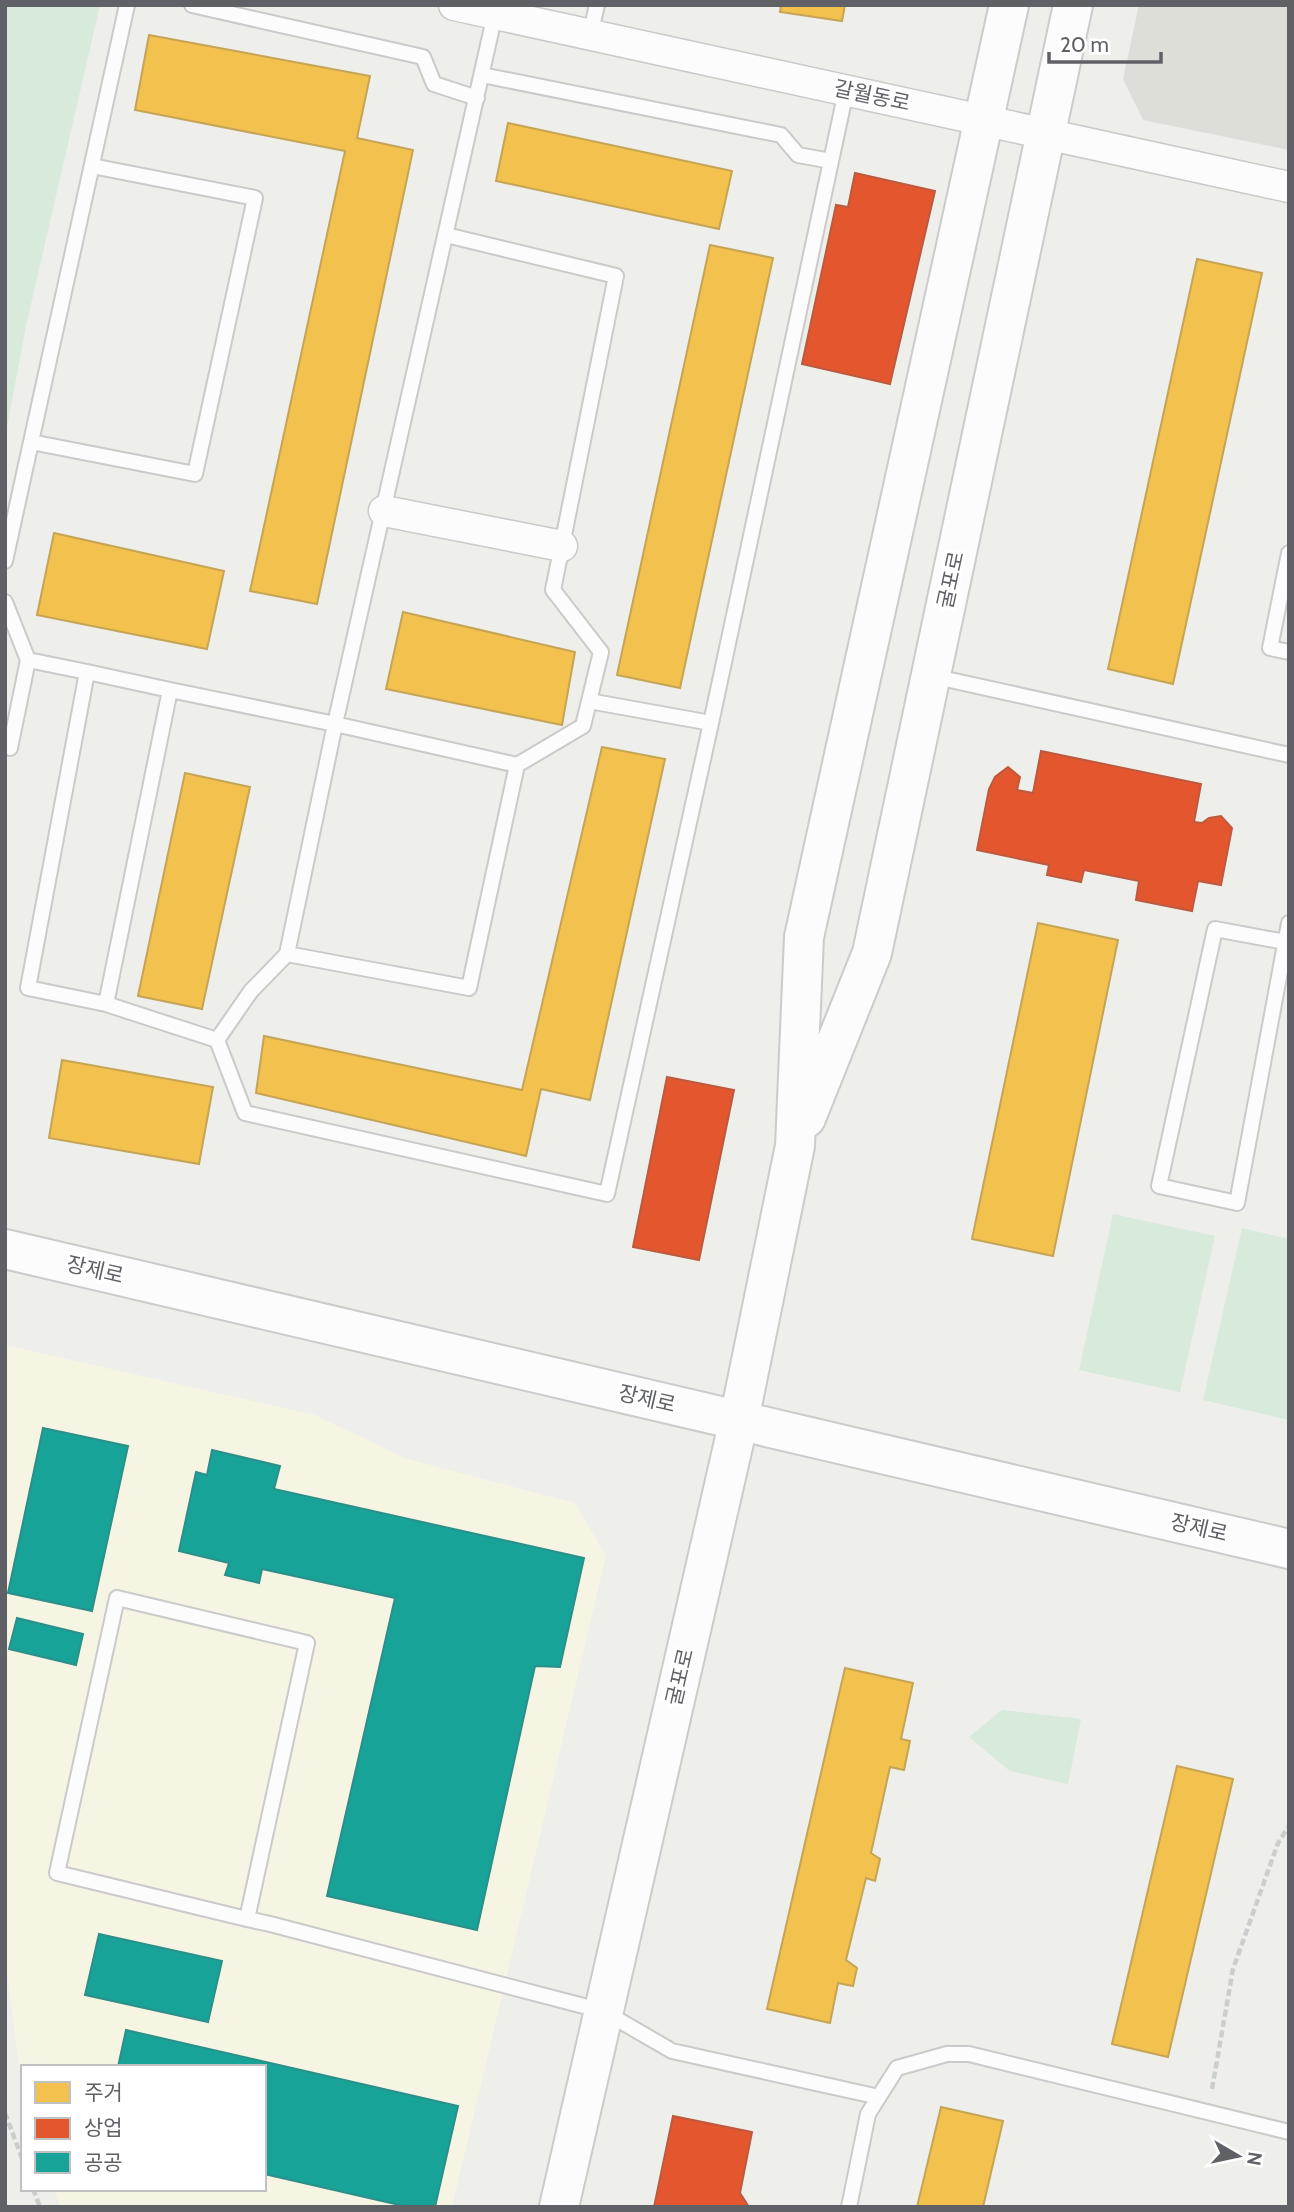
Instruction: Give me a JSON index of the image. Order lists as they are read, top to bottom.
{
  "streets": {
    "main road": ["굴포로", "장제로"],
    "street": ["갈월동로"]
  },
  "crossings": [
    ["갈월동로", "굴포로"],
    ["굴포로", "장제로"]
  ],
  "legend": ["주거", "상업", "공공"],
  "scale_bar": "20 m",
  "north": "right"
}
